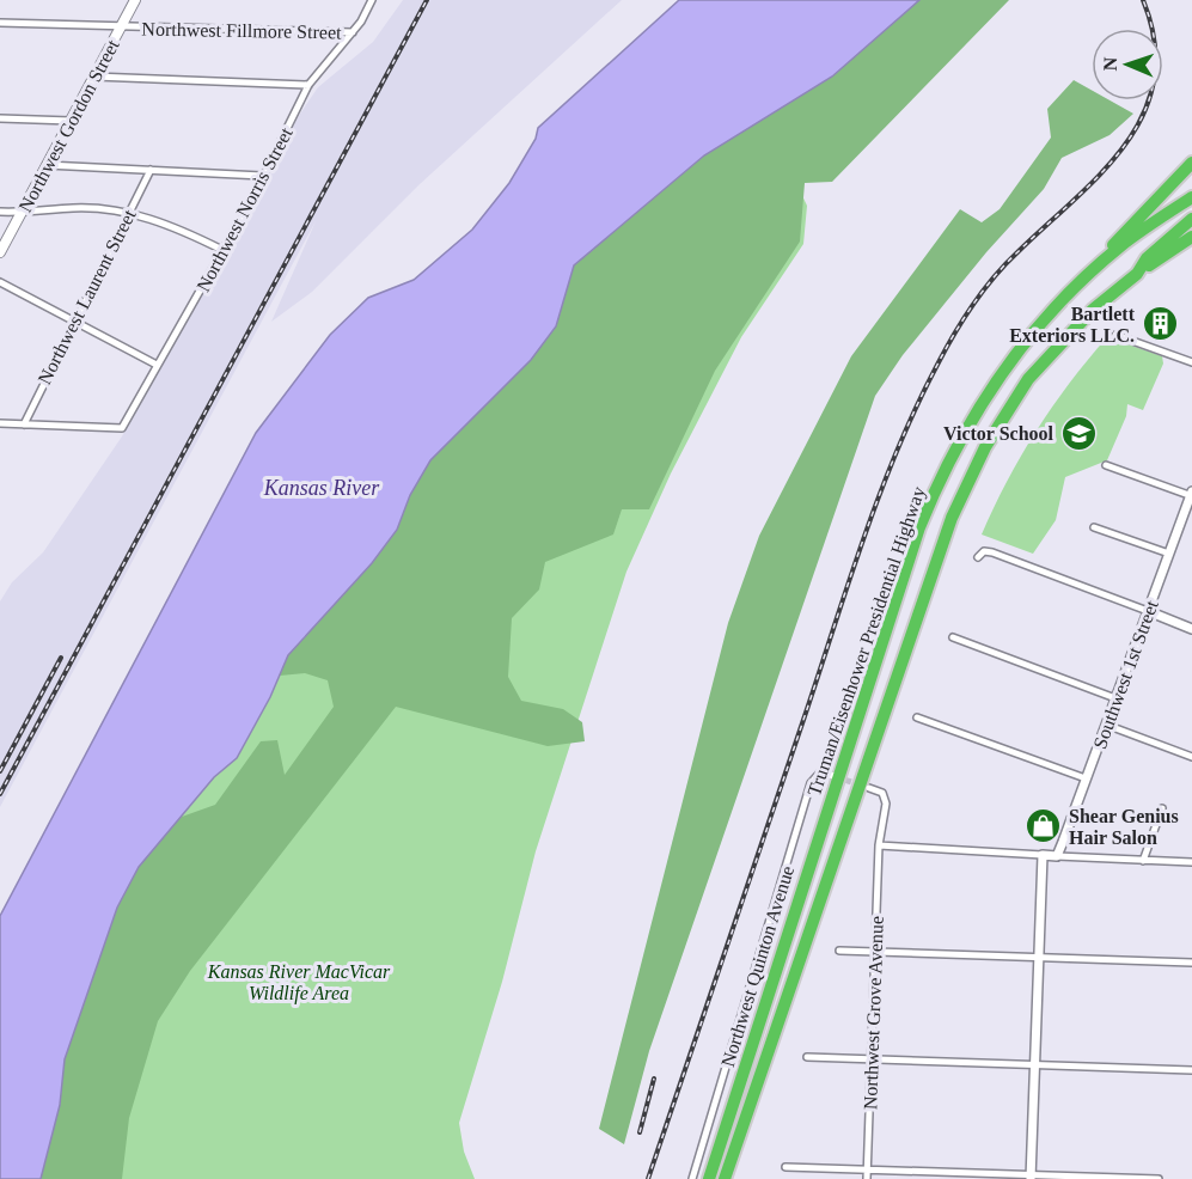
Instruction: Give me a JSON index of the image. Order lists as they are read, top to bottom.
{
  "streets": {
    "highway": ["Truman/Eisenhower Presidential Highway"],
    "main road": ["Northwest Gordon Street"],
    "street": [
      "Northwest Fillmore Street",
      "Northwest Norris Street",
      "Northwest Laurent Street",
      "Southwest 1st Street",
      "Northwest Quinton Avenue",
      "Northwest Grove Avenue"
    ]
  },
  "crossings": [
    ["Northwest Fillmore Street", "Northwest Gordon Street"],
    ["Northwest Fillmore Street", "Northwest Norris Street"],
    ["Northwest Norris Street", "Northwest Laurent Street"]
  ],
  "water": ["Kansas River"],
  "parks": ["Kansas River MacVicar Wildlife Area"],
  "places": {
    "building": ["Bartlett Exteriors LLC."],
    "school or university": ["Victor School"],
    "shop": ["Shear Genius Hair Salon"]
  },
  "north": "left"
}
